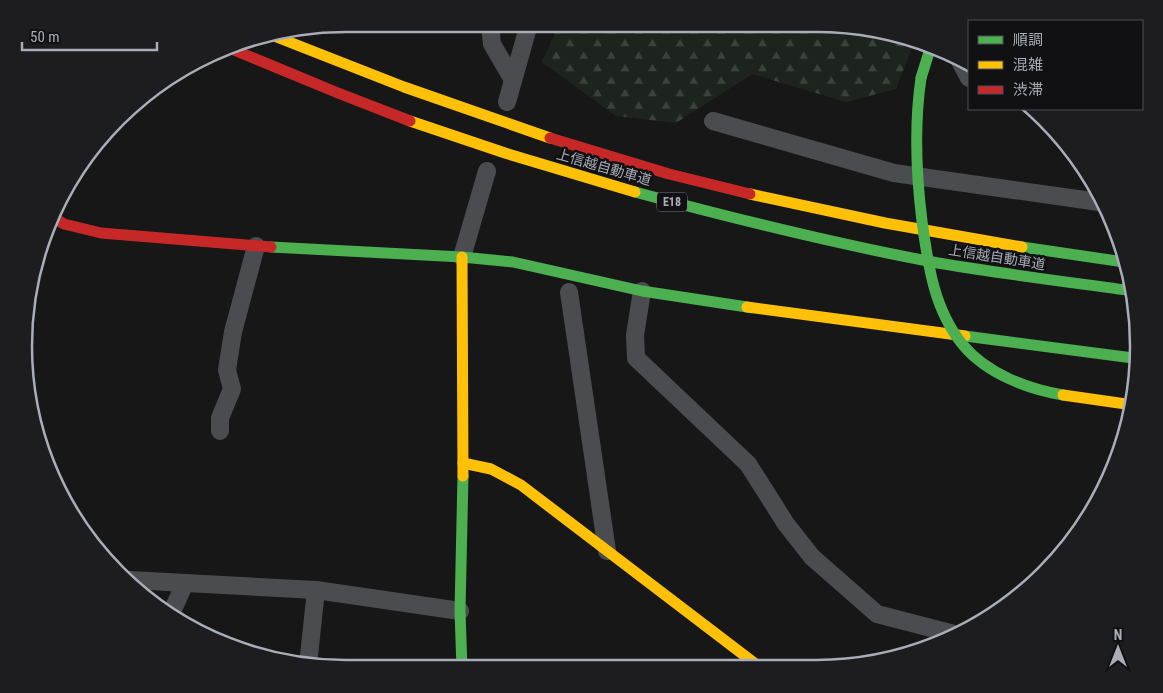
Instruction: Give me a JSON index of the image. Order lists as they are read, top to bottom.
{
  "streets": {
    "main road": ["上信越自動車道", "E18"]
  },
  "legend": ["順調", "混雑", "渋滞"],
  "scale_bar": "50 m",
  "north": "top"
}
